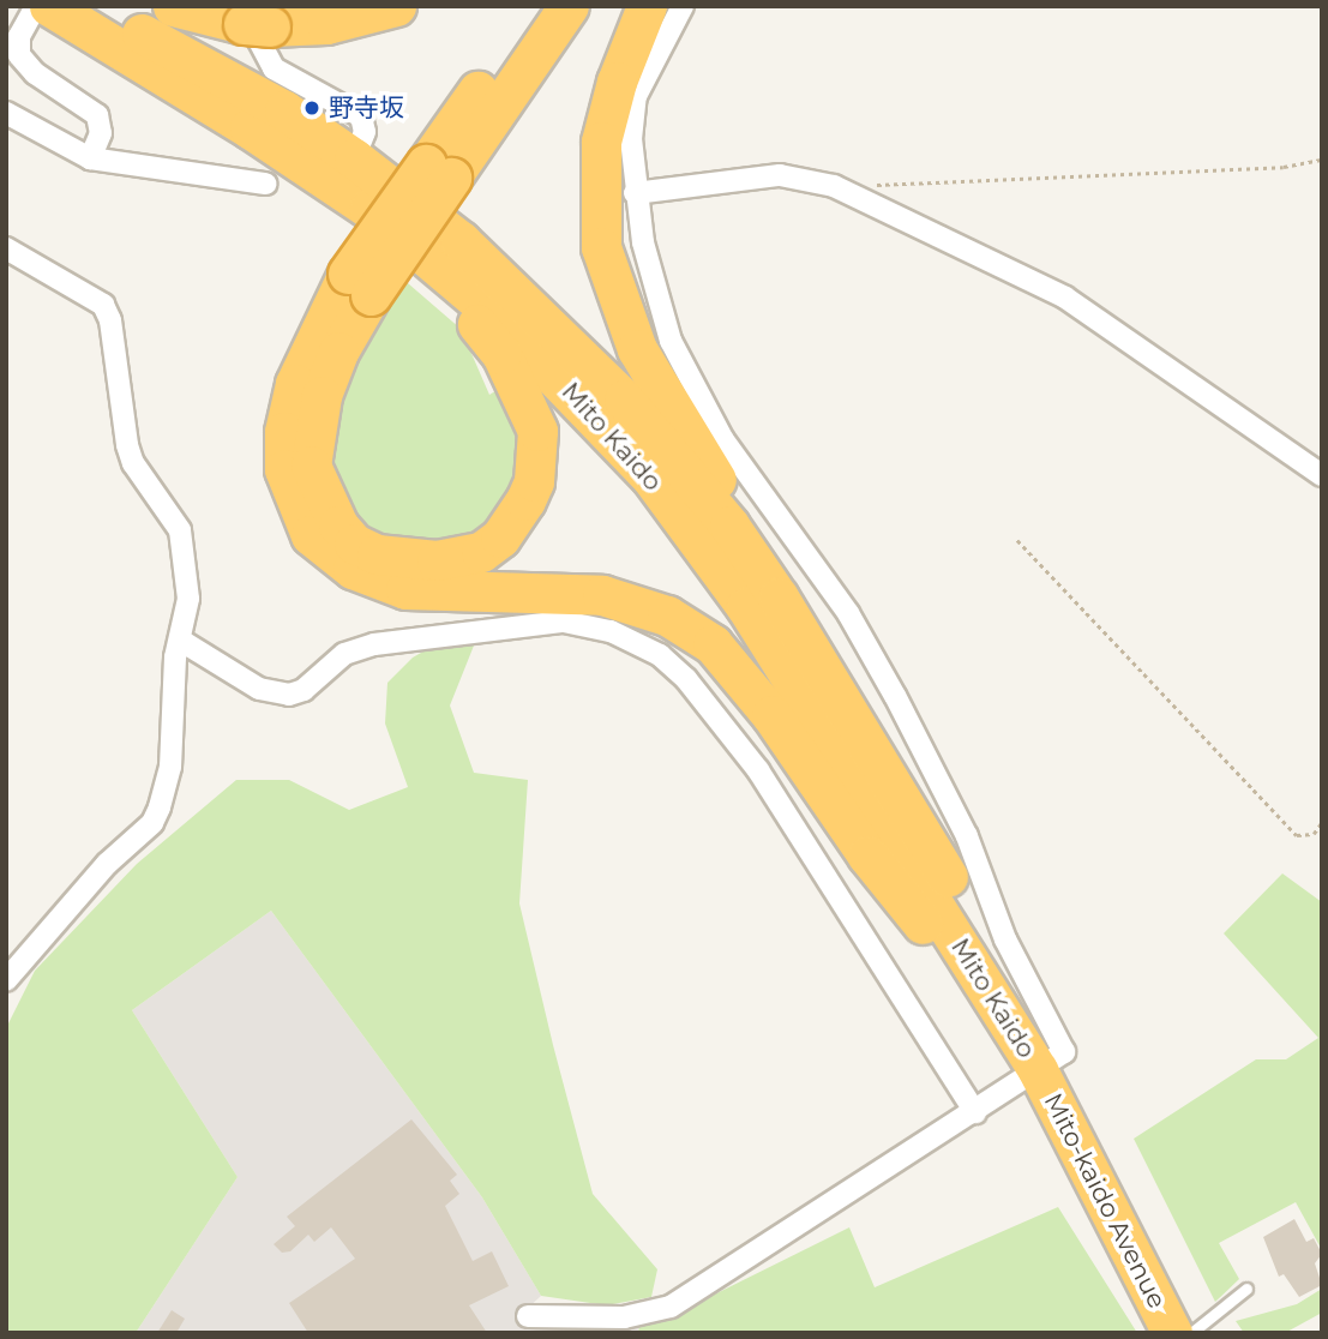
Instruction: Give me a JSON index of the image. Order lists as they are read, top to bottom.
{
  "streets": {
    "highway": ["Mito Kaido", "Mito-kaido Avenue"]
  },
  "crossings": [
    ["Mito Kaido", "Mito-kaido Avenue"]
  ],
  "places": ["野寺坂"]
}
